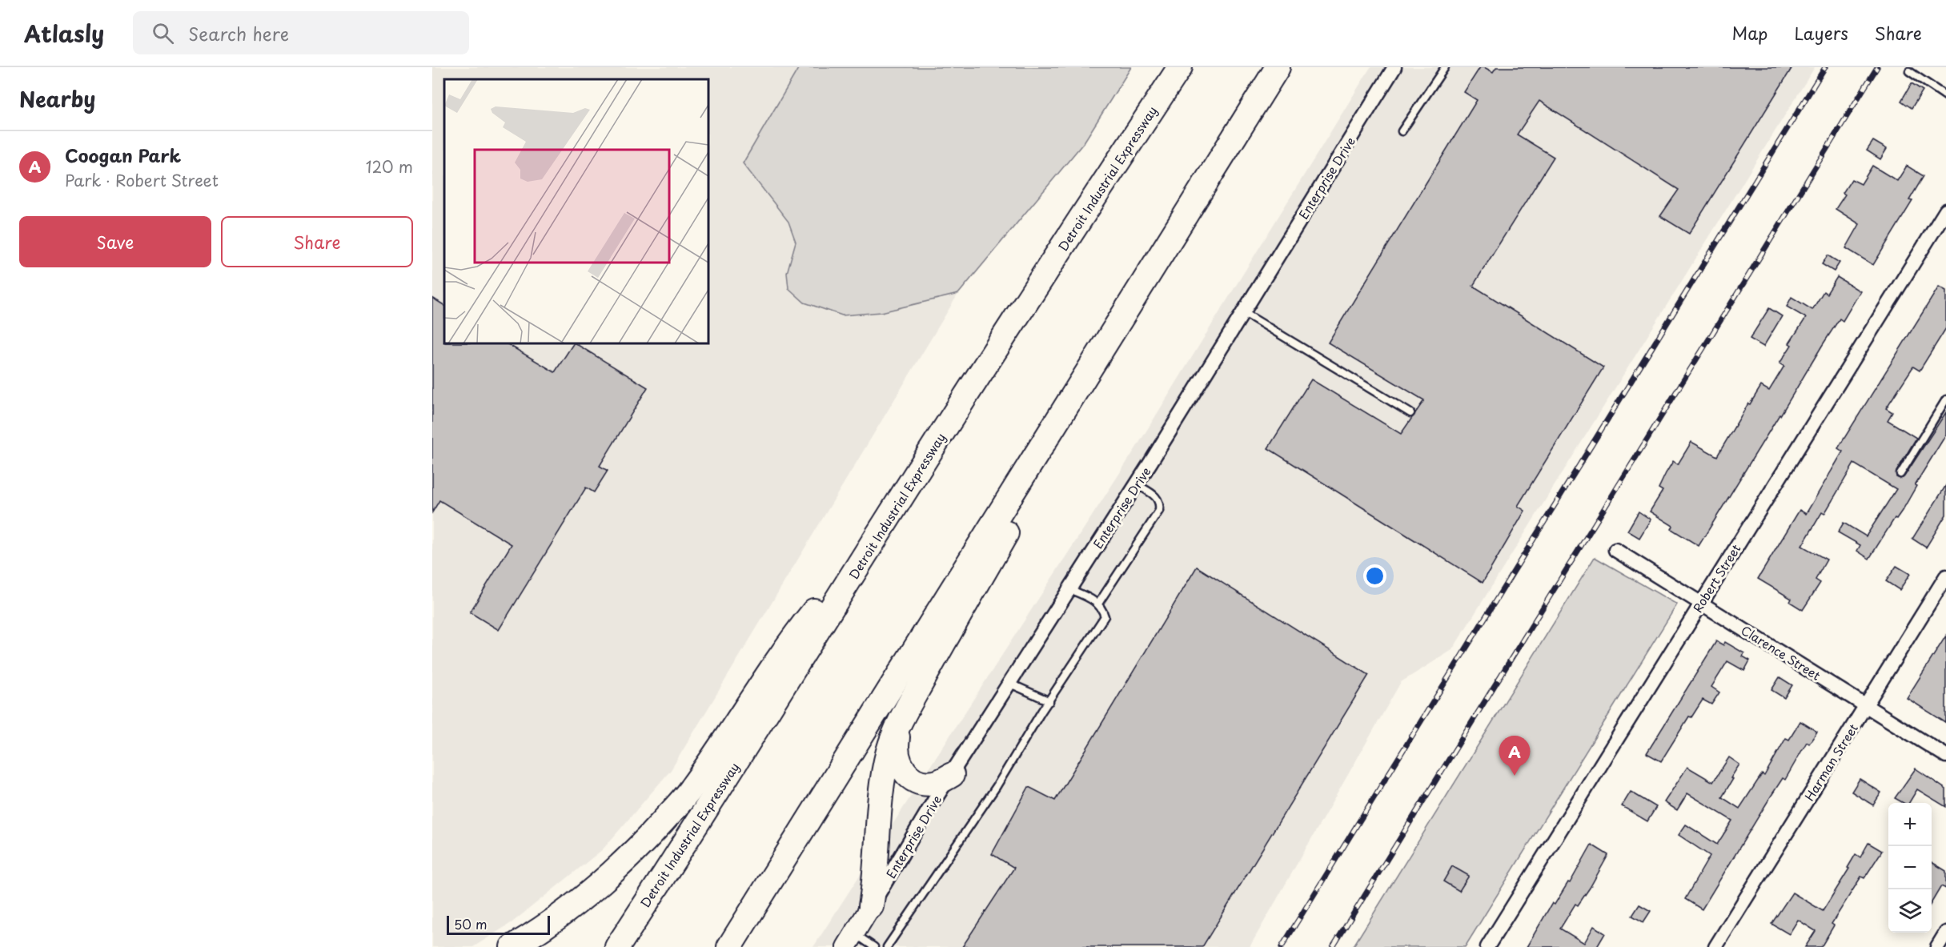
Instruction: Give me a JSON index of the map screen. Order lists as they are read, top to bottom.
{
  "streets": {
    "highway": ["Detroit Industrial Expressway"],
    "main road": ["Enterprise Drive"],
    "street": ["Robert Street", "Clarence Street", "Harman Street"]
  },
  "crossings": [
    ["Robert Street", "Clarence Street"],
    ["Clarence Street", "Harman Street"]
  ],
  "scale_bar": "50 m",
  "page": {
    "header": "Atlasly",
    "search": "Search here",
    "nav": ["Map", "Layers", "Share"],
    "heading": "Nearby",
    "list": [
      {
        "mark": "A",
        "name": "Coogan Park",
        "note": "Park · Robert Street",
        "value": "120 m"
      }
    ],
    "buttons": ["Save", "Share"],
    "pins": "A",
    "map_buttons": ["+", "−"],
    "scale": "50 m"
  }
}
